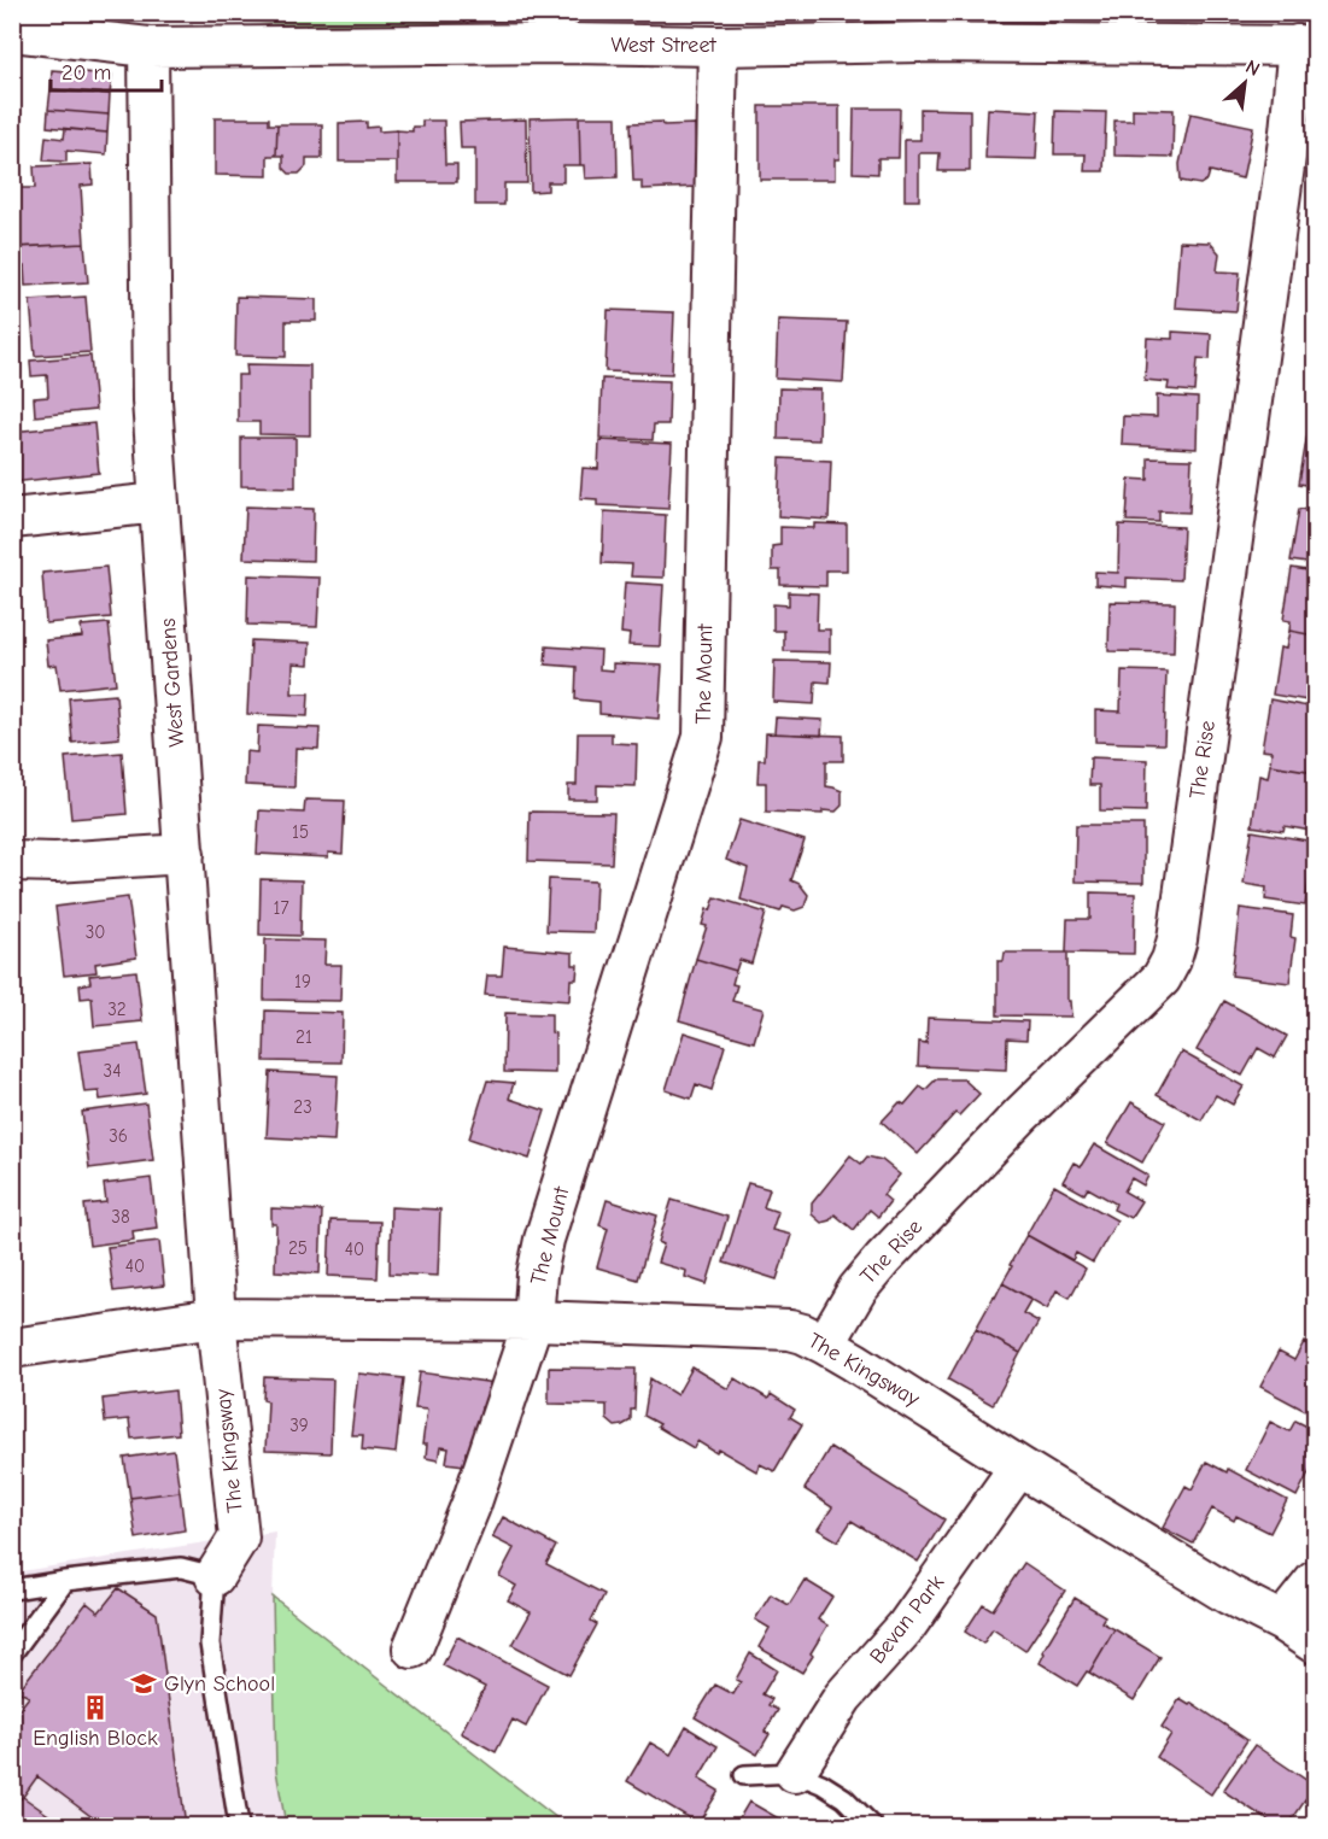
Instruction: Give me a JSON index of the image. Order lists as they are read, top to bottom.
{
  "streets": {
    "street": [
      "West Street",
      "The Mount",
      "West Gardens",
      "The Rise",
      "The Kingsway",
      "Bevan Park"
    ]
  },
  "crossings": [
    ["West Street", "The Mount"],
    ["West Street", "West Gardens"],
    ["West Street", "The Rise"],
    ["The Mount", "The Kingsway"],
    ["West Gardens", "The Kingsway"],
    ["The Rise", "The Kingsway"],
    ["The Kingsway", "Bevan Park"]
  ],
  "places": {
    "school or university": ["Glyn School"],
    "building": ["English Block"]
  },
  "house_numbers": [
    "15",
    "17",
    "30",
    "19",
    "32",
    "21",
    "34",
    "23",
    "36",
    "38",
    "25",
    "40",
    "40",
    "39"
  ],
  "scale_bar": "20 m",
  "north": "top right"
}
